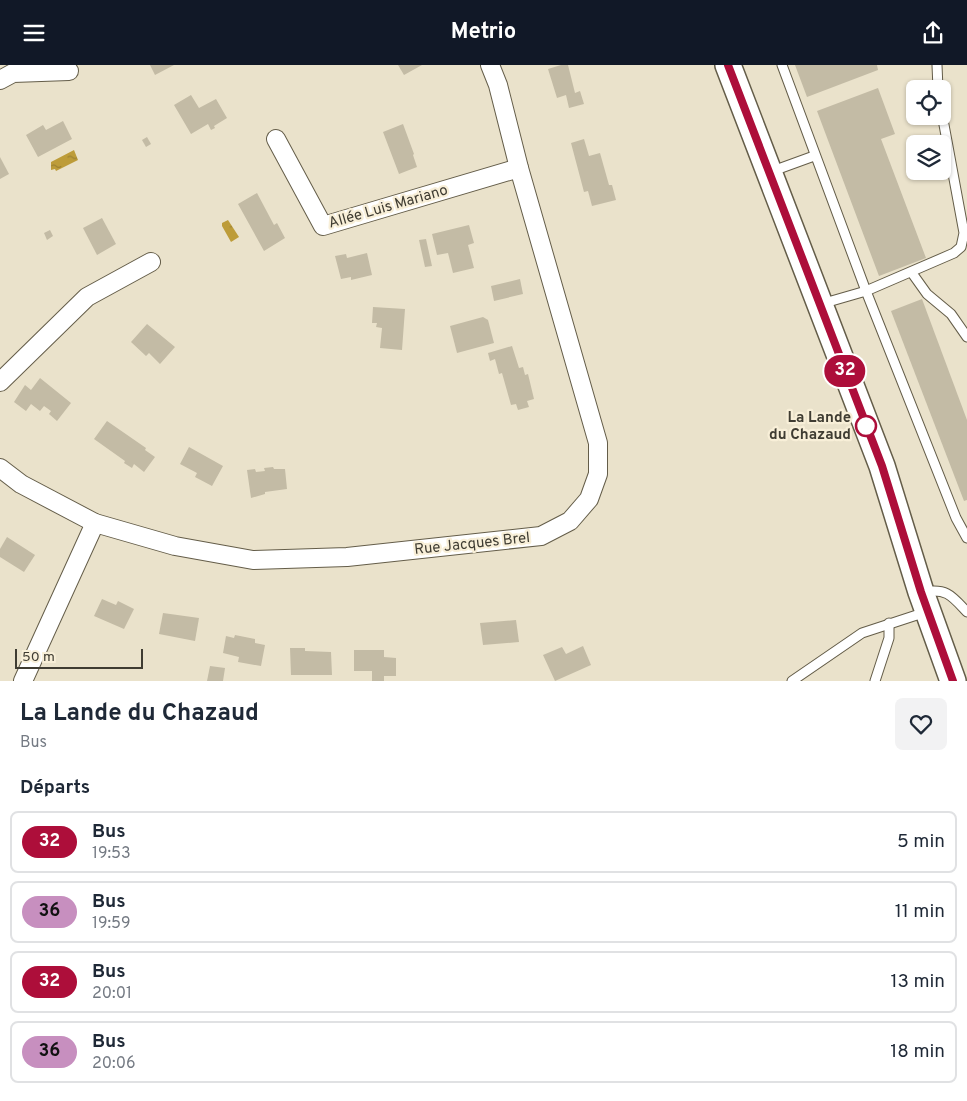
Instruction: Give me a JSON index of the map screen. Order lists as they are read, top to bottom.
{
  "streets": {
    "street": ["Allée Luis Mariano", "Rue Jacques Brel"]
  },
  "crossings": [
    ["Allée Luis Mariano", "Rue Jacques Brel"]
  ],
  "places": ["La Lande du Chazaud"],
  "lines": ["bus line 32"],
  "scale_bar": "50 m",
  "page": {
    "header": "Metrio",
    "on_map": "32",
    "scale": "50 m",
    "heading": [
      ["La Lande du Chazaud", "Bus"],
      "Départs"
    ],
    "list": [
      {
        "mark": "32",
        "name": "Bus",
        "note": "19:53",
        "value": "5 min"
      },
      {
        "mark": "36",
        "name": "Bus",
        "note": "19:59",
        "value": "11 min"
      },
      {
        "mark": "32",
        "name": "Bus",
        "note": "20:01",
        "value": "13 min"
      },
      {
        "mark": "36",
        "name": "Bus",
        "note": "20:06",
        "value": "18 min"
      }
    ]
  }
}
